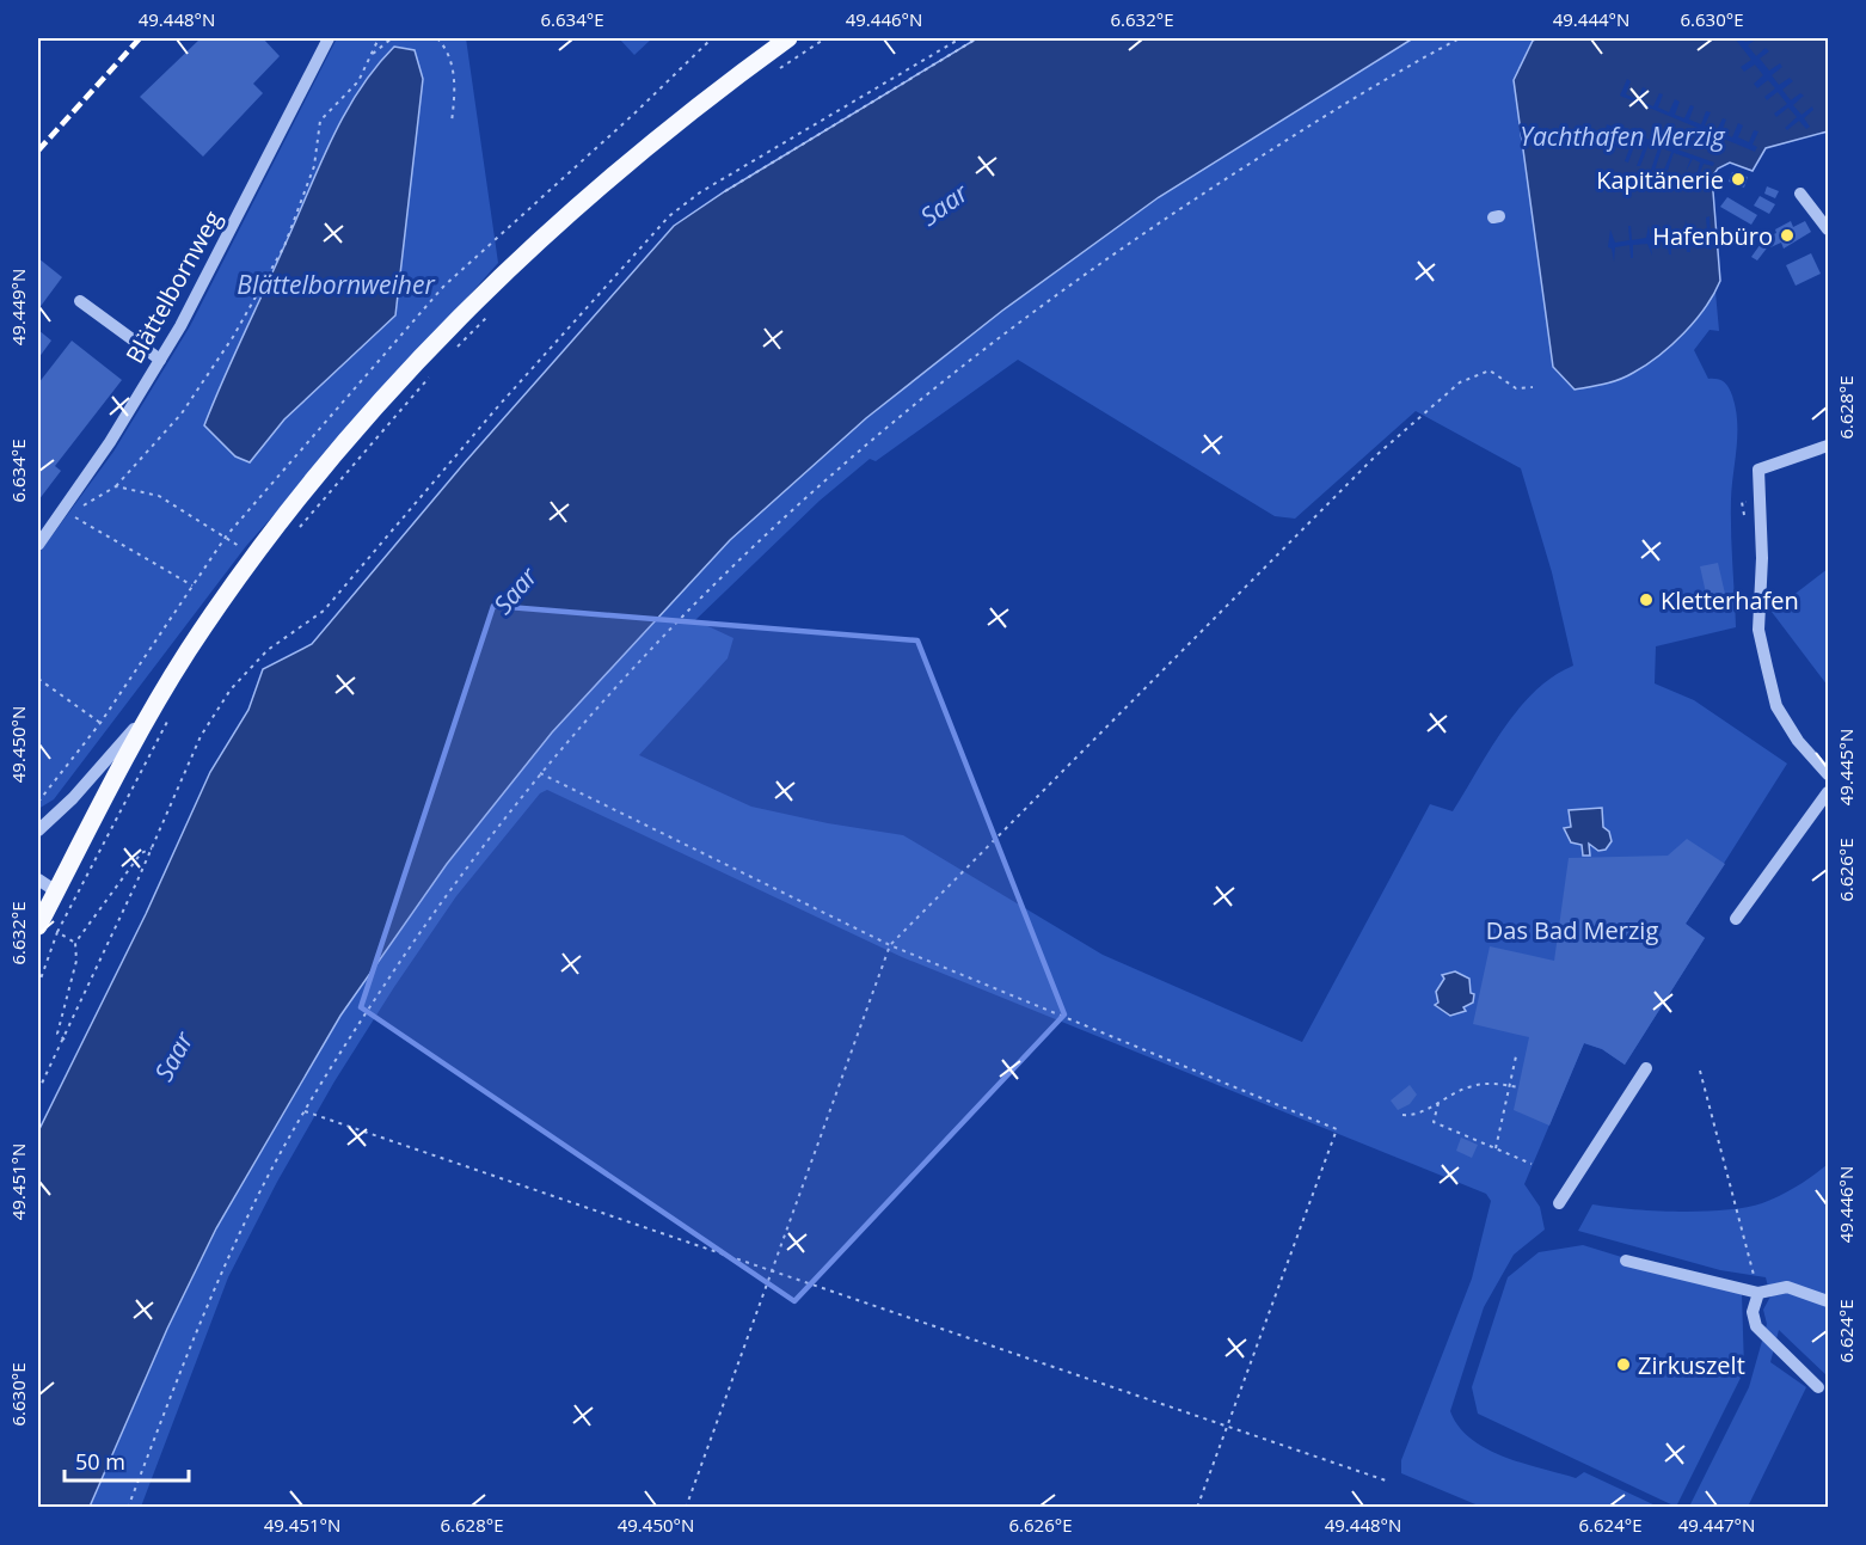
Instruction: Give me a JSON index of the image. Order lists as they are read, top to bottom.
{
  "streets": {
    "street": ["Blättelbornweg"]
  },
  "water": ["Yachthafen Merzig", "Saar", "Blättelbornweiher"],
  "parks": ["Das Bad Merzig"],
  "places": [
    "Kapitänerie",
    "Hafenbüro",
    "Kletterhafen",
    "Zirkuszelt"
  ],
  "scale_bar": "50 m",
  "coordinates": [
    "49.448°N",
    "6.634°E",
    "49.446°N",
    "6.632°E",
    "49.444°N",
    "6.630°E",
    "49.449°N",
    "6.628°E",
    "49.450°N",
    "49.445°N",
    "6.626°E",
    "49.451°N",
    "6.624°E",
    "49.447°N"
  ]
}
